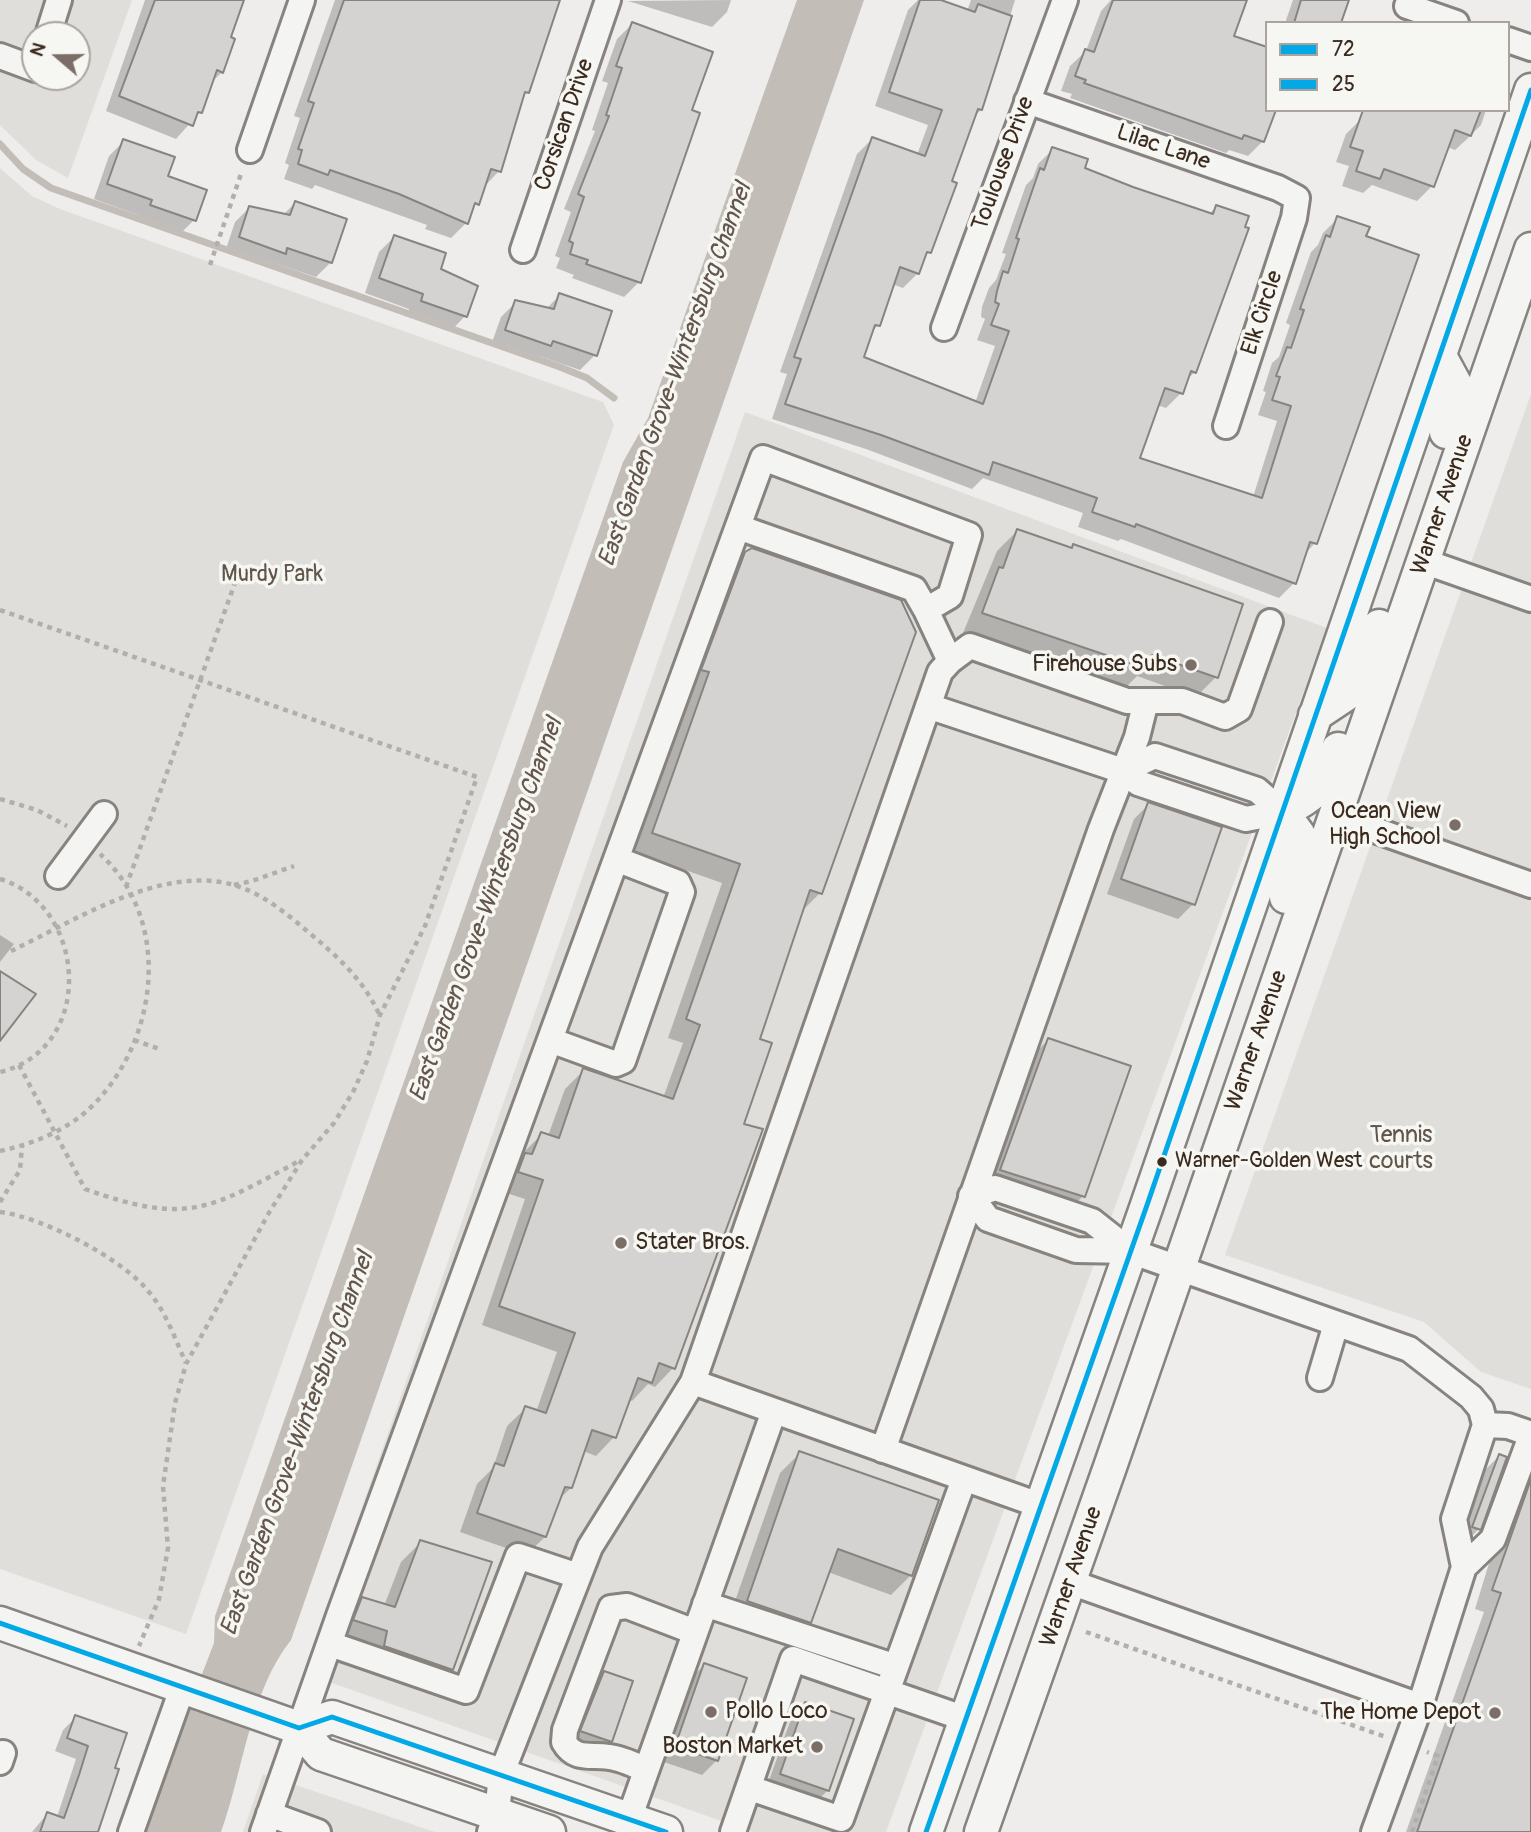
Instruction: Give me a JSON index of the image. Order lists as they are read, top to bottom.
{
  "streets": {
    "main road": ["Warner Avenue"],
    "street": [
      "Corsican Drive",
      "Lilac Lane",
      "Toulouse Drive",
      "Elk Circle"
    ]
  },
  "crossings": [
    ["Lilac Lane", "Toulouse Drive"],
    ["Lilac Lane", "Elk Circle"]
  ],
  "water": ["East Garden Grove-Wintersburg Channel"],
  "parks": ["Murdy Park", "Tennis courts"],
  "places": [
    "Firehouse Subs",
    "Ocean View High School",
    "Warner-Golden West",
    "Stater Bros.",
    "Pollo Loco",
    "The Home Depot",
    "Boston Market"
  ],
  "lines": ["transit line 72", "transit line 25"],
  "legend": ["72", "25"],
  "north": "left"
}
